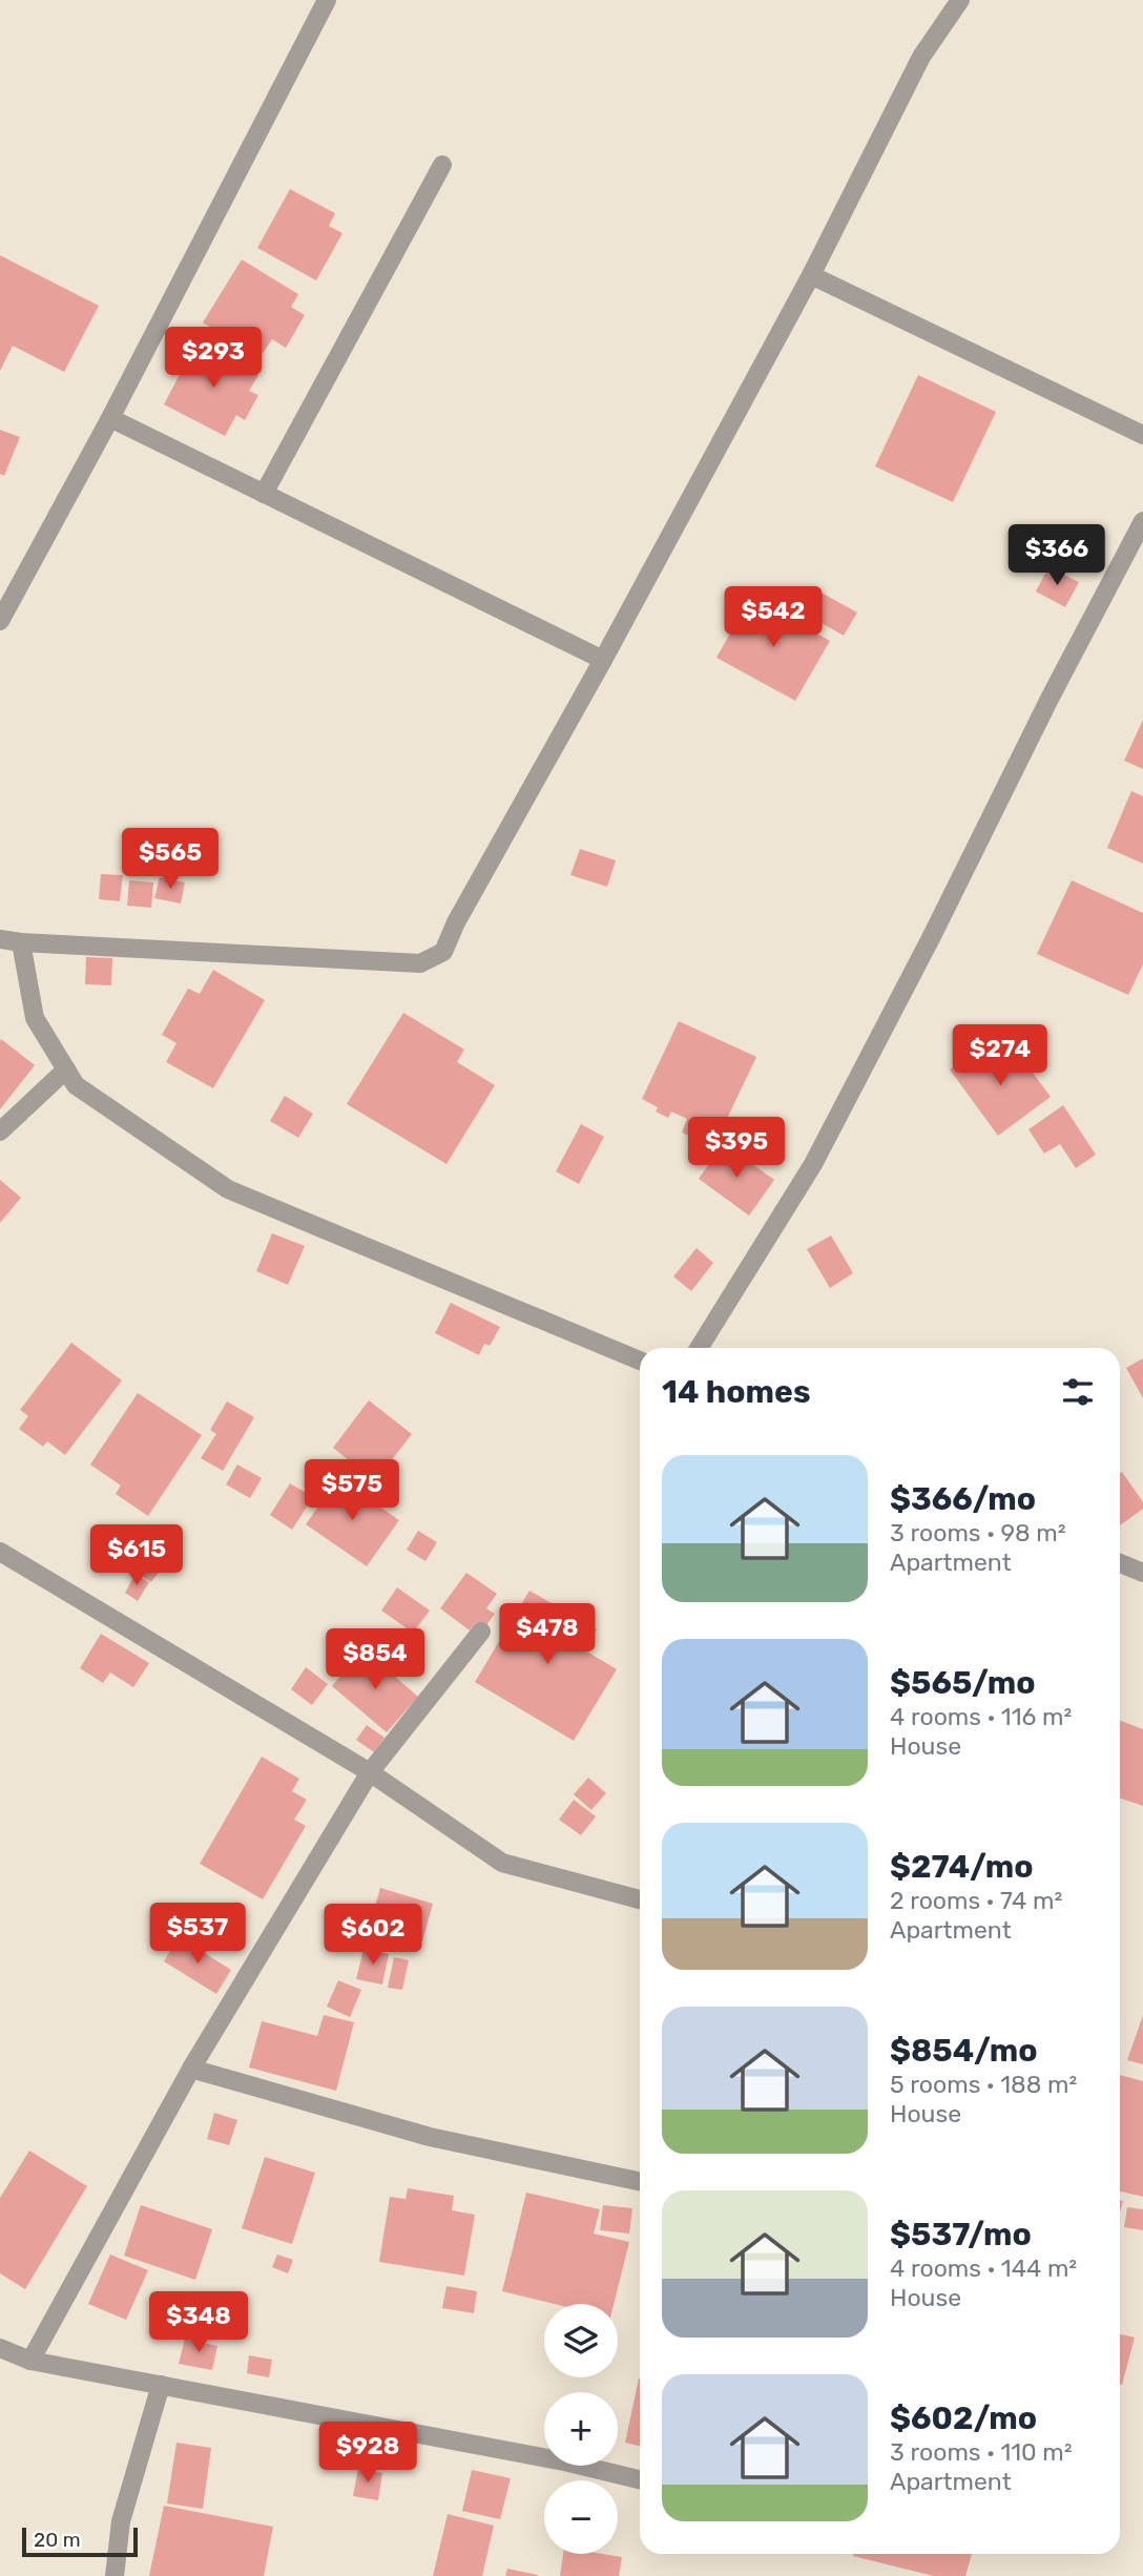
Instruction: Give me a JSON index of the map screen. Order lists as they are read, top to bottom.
{
  "scale_bar": "20 m",
  "page": {
    "price": [
      "$293",
      "$366",
      "$542",
      "$565",
      "$274",
      "$395",
      "$575",
      "$615",
      "$478",
      "$854",
      "$537",
      "$602",
      "$348",
      "$928"
    ],
    "heading": "14 homes",
    "list": [
      {
        "name": "$366/mo",
        "note": "3 rooms · 98 m² · Apartment"
      },
      {
        "name": "$565/mo",
        "note": "4 rooms · 116 m² · House"
      },
      {
        "name": "$274/mo",
        "note": "2 rooms · 74 m² · Apartment"
      },
      {
        "name": "$854/mo",
        "note": "5 rooms · 188 m² · House"
      },
      {
        "name": "$537/mo",
        "note": "4 rooms · 144 m² · House"
      },
      {
        "name": "$602/mo",
        "note": "3 rooms · 110 m² · Apartment"
      }
    ],
    "map_buttons": ["+", "−"],
    "scale": "20 m"
  }
}
